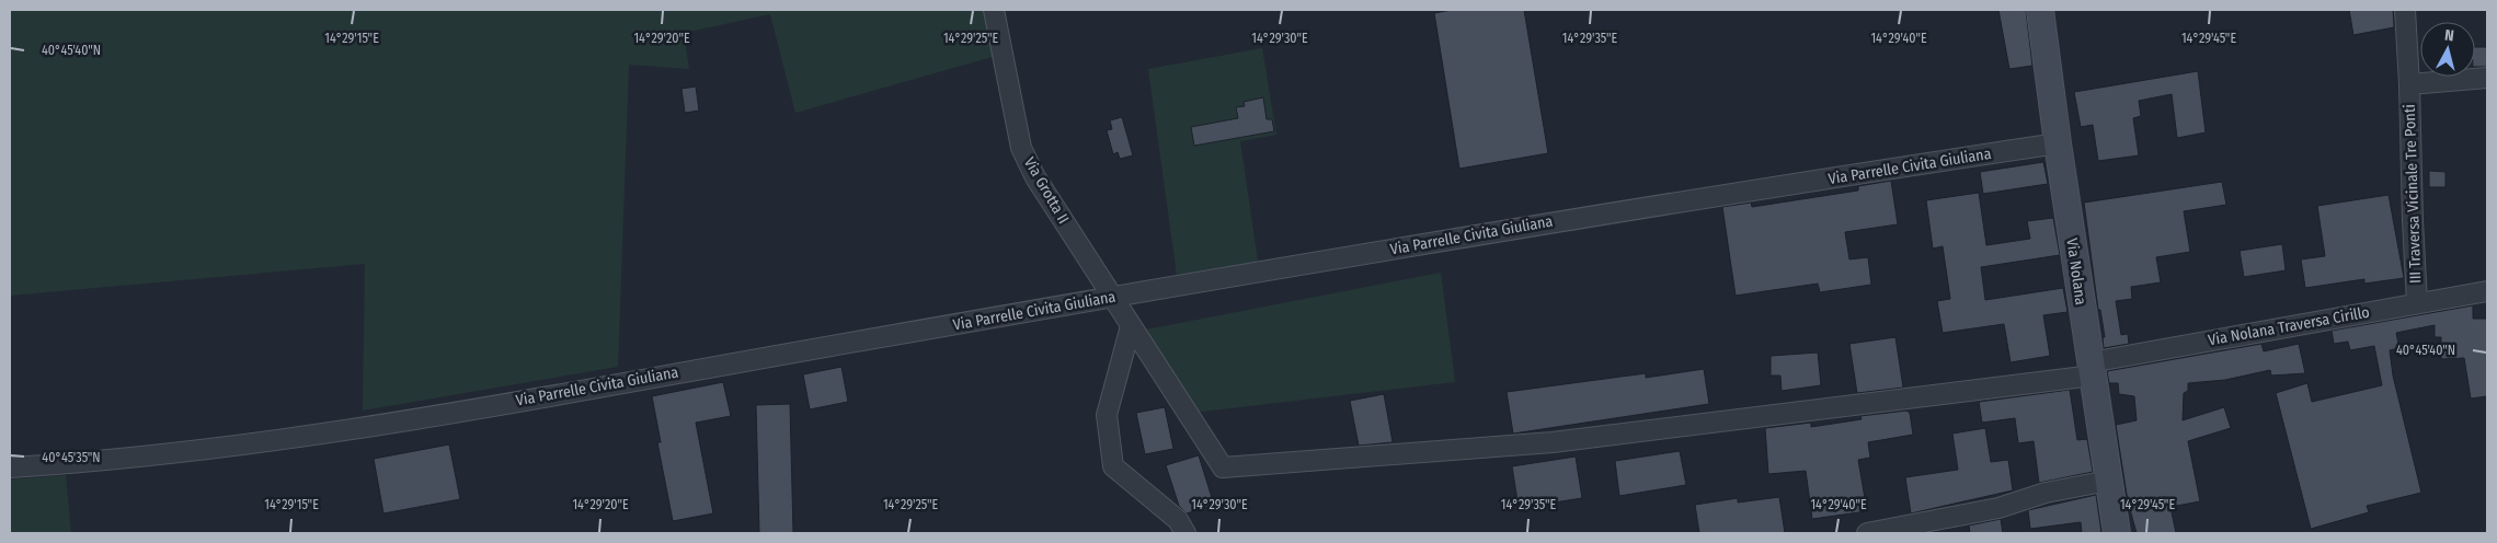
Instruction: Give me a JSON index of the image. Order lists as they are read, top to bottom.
{
  "streets": {
    "street": [
      "Via Parrelle Civita Giuliana",
      "Via Grotta II",
      "III Traversa Vicinale Tre Ponti",
      "Via Nolana",
      "Via Nolana Traversa Cirillo"
    ]
  },
  "crossings": [
    ["Via Parrelle Civita Giuliana", "Via Grotta II"],
    ["Via Parrelle Civita Giuliana", "Via Nolana"],
    ["Via Grotta II", "Via Nolana Traversa Cirillo"],
    ["III Traversa Vicinale Tre Ponti", "Via Nolana Traversa Cirillo"],
    ["Via Nolana", "Via Nolana Traversa Cirillo"]
  ],
  "north": "top",
  "coordinates": [
    "14°29'15\"E",
    "14°29'20\"E",
    "14°29'25\"E",
    "14°29'30\"E",
    "14°29'35\"E",
    "14°29'40\"E",
    "14°29'45\"E",
    "40°45'40\"N",
    "40°45'35\"N"
  ]
}
